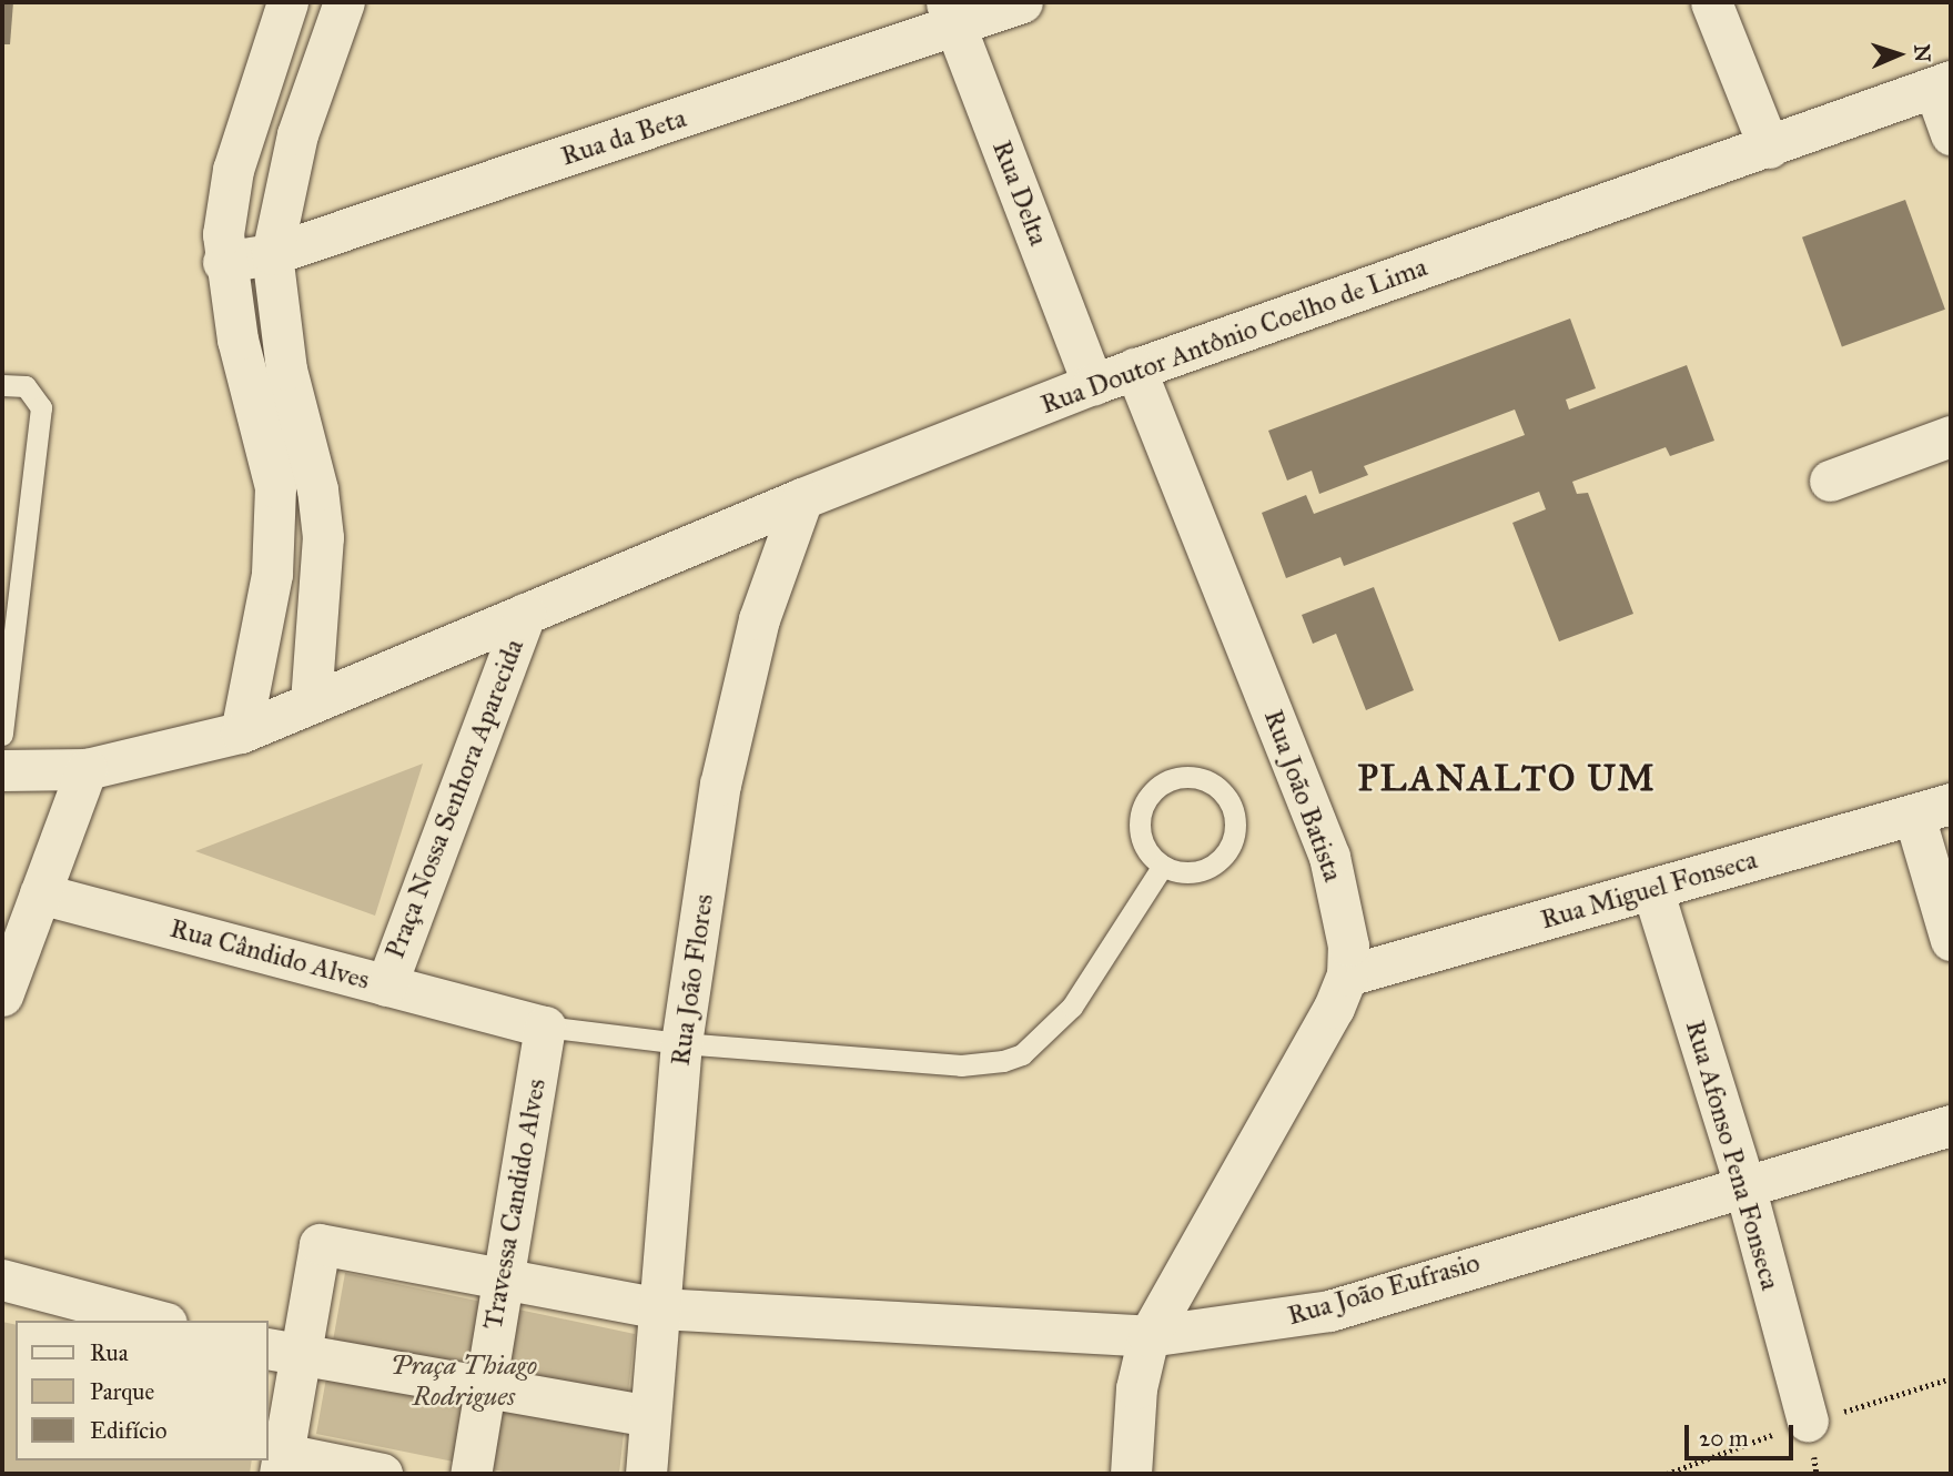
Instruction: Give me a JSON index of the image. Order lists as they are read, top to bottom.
{
  "streets": {
    "street": [
      "Rua da Beta",
      "Rua Delta",
      "Rua Doutor Antônio Coelho de Lima",
      "Rua João Batista",
      "Praça Nossa Senhora Aparecida",
      "Rua Miguel Fonseca",
      "Rua Cândido Alves",
      "Rua João Flores",
      "Rua Afonso Pena Fonseca",
      "Travessa Candido Alves",
      "Rua João Eufrasio"
    ]
  },
  "crossings": [
    ["Rua da Beta", "Rua Delta"],
    ["Rua Delta", "Rua Doutor Antônio Coelho de Lima"],
    ["Rua Doutor Antônio Coelho de Lima", "Rua João Batista"],
    ["Rua Doutor Antônio Coelho de Lima", "Praça Nossa Senhora Aparecida"],
    ["Rua Doutor Antônio Coelho de Lima", "Rua João Flores"],
    ["Rua João Batista", "Rua Miguel Fonseca"],
    ["Rua João Batista", "Rua João Eufrasio"],
    ["Praça Nossa Senhora Aparecida", "Rua Cândido Alves"],
    ["Rua Miguel Fonseca", "Rua Afonso Pena Fonseca"],
    ["Rua Cândido Alves", "Travessa Candido Alves"],
    ["Rua João Flores", "Rua João Eufrasio"],
    ["Rua Afonso Pena Fonseca", "Rua João Eufrasio"]
  ],
  "districts": ["PLANALTO UM"],
  "parks": ["Praça Thiago Rodrigues"],
  "legend": ["Rua", "Parque", "Edifício"],
  "scale_bar": "20 m",
  "north": "right"
}
